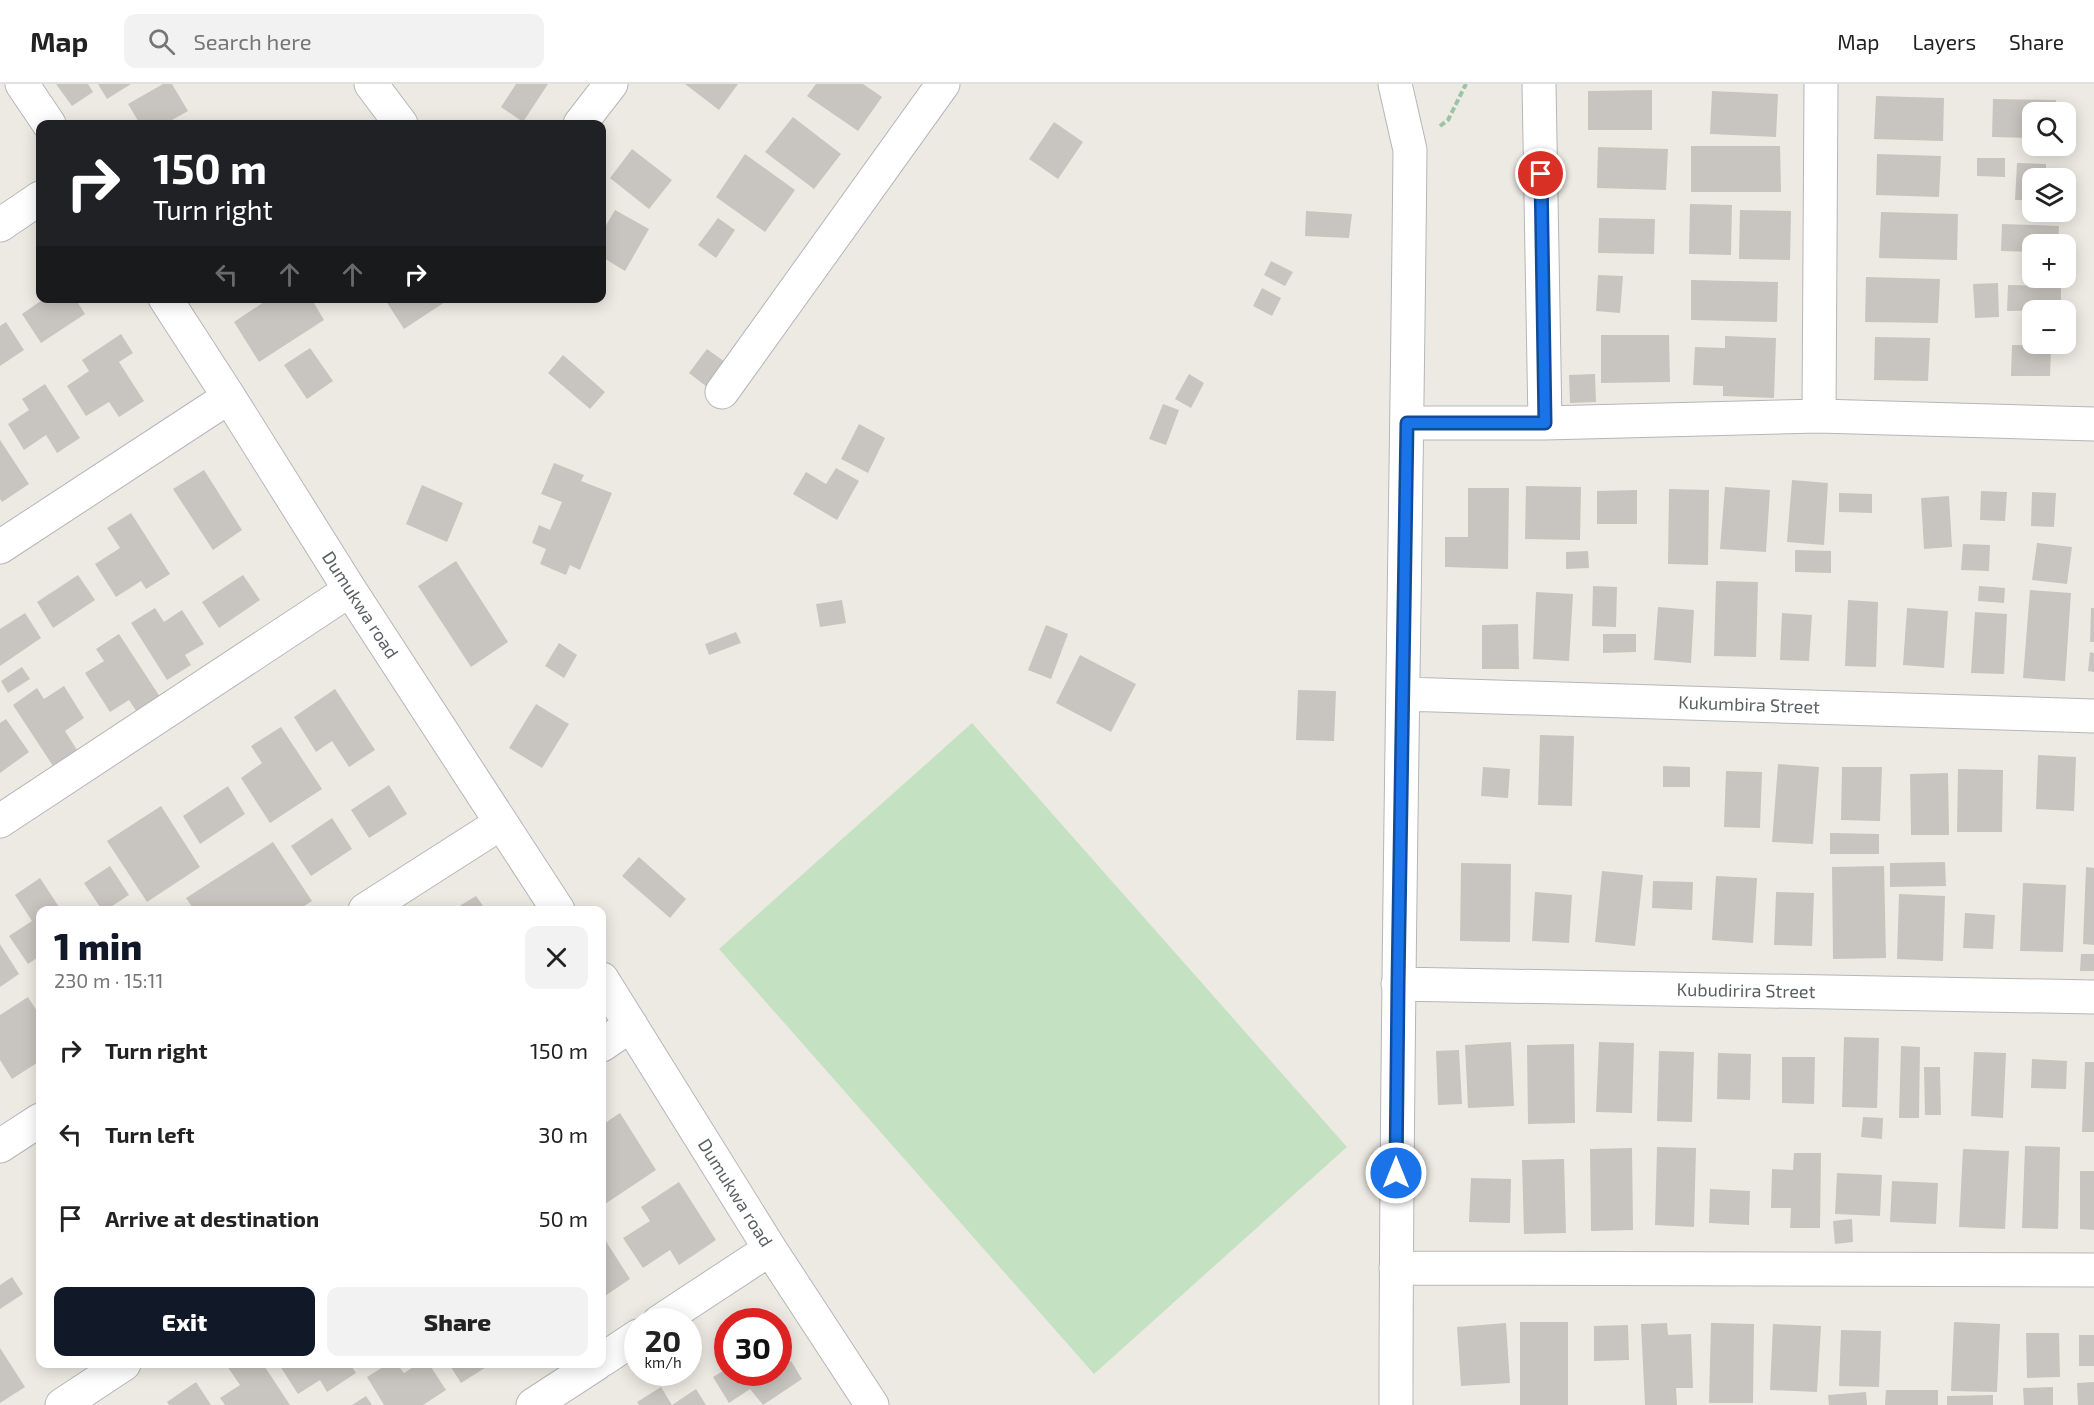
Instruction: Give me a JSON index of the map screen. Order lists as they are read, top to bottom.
{
  "streets": {
    "street": ["Dumukwa road", "Kukumbira Street", "Kubudirira Street"]
  },
  "page": {
    "header": "Map",
    "search": "Search here",
    "nav": ["Map", "Layers", "Share"],
    "map_buttons": ["+", "−"],
    "turn": ["150 m", "Turn right"],
    "heading": ["1 min", "230 m · 15:11"],
    "list": [
      {
        "name": "Turn right",
        "value": "150 m"
      },
      {
        "name": "Turn left",
        "value": "30 m"
      },
      {
        "name": "Arrive at destination",
        "value": "50 m"
      }
    ],
    "buttons": ["Exit", "Share"],
    "speed": "20 km/h",
    "limit": "30"
  }
}
